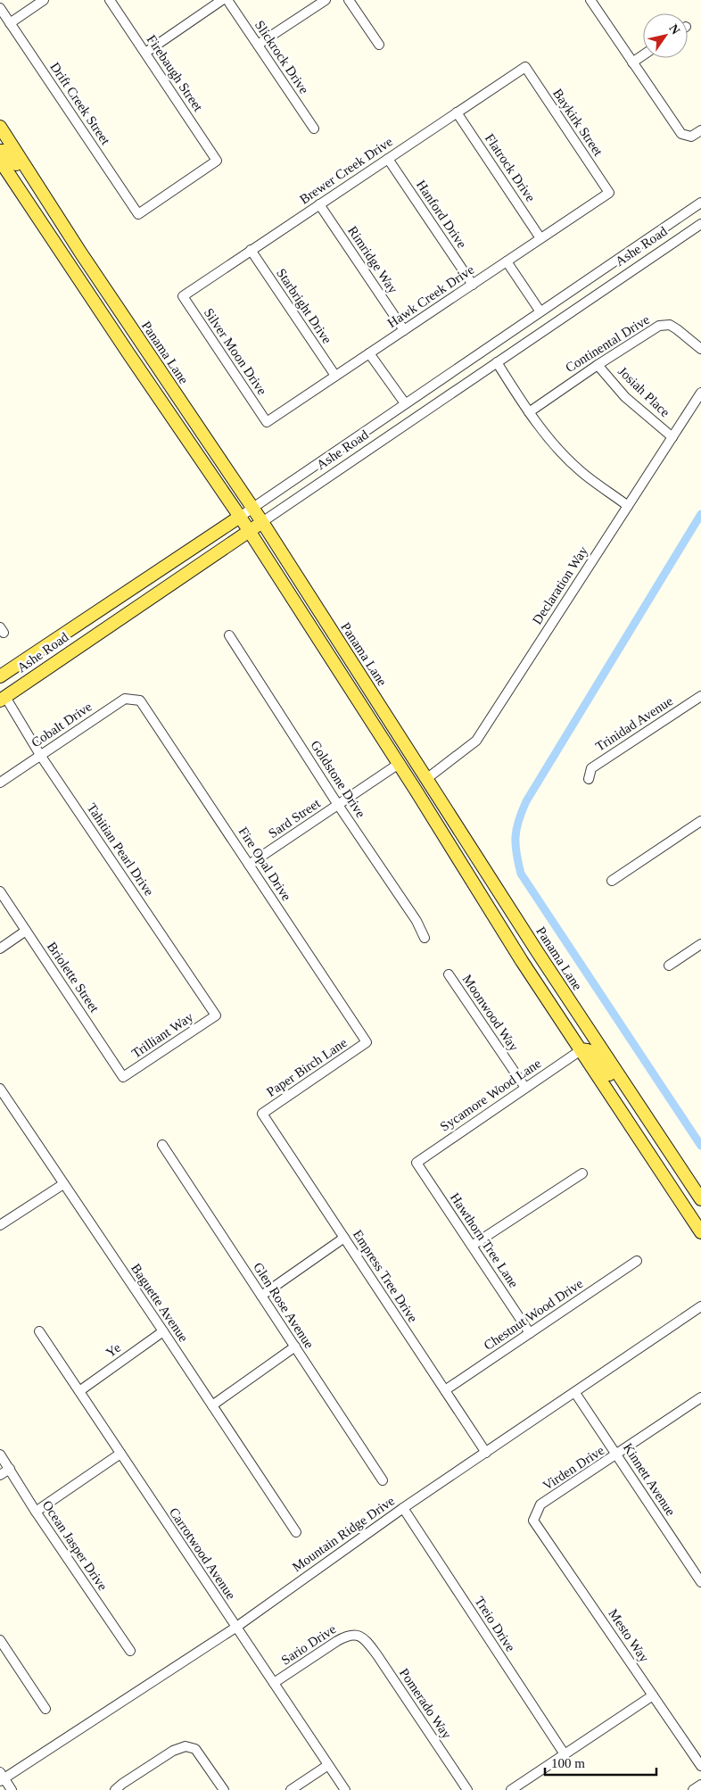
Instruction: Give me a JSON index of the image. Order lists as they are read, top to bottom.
{
  "streets": {
    "main road": ["Ashe Road", "Panama Lane"],
    "street": [
      "Slickrock Drive",
      "Firebaugh Street",
      "Drift Creek Street",
      "Baykirk Street",
      "Flatrock Drive",
      "Brewer Creek Drive",
      "Hanford Drive",
      "Rimridge Way",
      "Hawk Creek Drive",
      "Starbright Drive",
      "Continental Drive",
      "Silver Moon Drive",
      "Josiah Place",
      "Declaration Way",
      "Trinidad Avenue",
      "Cobalt Drive",
      "Goldstone Drive",
      "Sard Street",
      "Tahitian Pearl Drive",
      "Fire Opal Drive",
      "Briolette Street",
      "Moonwood Way",
      "Trilliant Way",
      "Paper Birch Lane",
      "Sycamore Wood Lane",
      "Hawthorn Tree Lane",
      "Empress Tree Drive",
      "Baguette Avenue",
      "Glen Rose Avenue",
      "Chestnut Wood Drive",
      "Ye",
      "Virden Drive",
      "Kinnett Avenue",
      "Mountain Ridge Drive",
      "Ocean Jasper Drive",
      "Carrotwood Avenue",
      "Treio Drive",
      "Mesto Way",
      "Sario Drive",
      "Pomerado Way"
    ]
  },
  "crossings": [
    ["Firebaugh Street", "Drift Creek Street"],
    ["Baykirk Street", "Brewer Creek Drive"],
    ["Baykirk Street", "Hawk Creek Drive"],
    ["Flatrock Drive", "Brewer Creek Drive"],
    ["Flatrock Drive", "Hawk Creek Drive"],
    ["Brewer Creek Drive", "Hanford Drive"],
    ["Brewer Creek Drive", "Rimridge Way"],
    ["Brewer Creek Drive", "Starbright Drive"],
    ["Brewer Creek Drive", "Silver Moon Drive"],
    ["Hanford Drive", "Hawk Creek Drive"],
    ["Ashe Road", "Panama Lane"],
    ["Ashe Road", "Tahitian Pearl Drive"],
    ["Rimridge Way", "Hawk Creek Drive"],
    ["Hawk Creek Drive", "Starbright Drive"],
    ["Hawk Creek Drive", "Silver Moon Drive"],
    ["Continental Drive", "Josiah Place"],
    ["Panama Lane", "Declaration Way"],
    ["Josiah Place", "Declaration Way"],
    ["Cobalt Drive", "Tahitian Pearl Drive"],
    ["Cobalt Drive", "Fire Opal Drive"],
    ["Goldstone Drive", "Sard Street"],
    ["Sard Street", "Fire Opal Drive"],
    ["Tahitian Pearl Drive", "Trilliant Way"],
    ["Fire Opal Drive", "Paper Birch Lane"],
    ["Briolette Street", "Trilliant Way"],
    ["Moonwood Way", "Sycamore Wood Lane"],
    ["Paper Birch Lane", "Empress Tree Drive"],
    ["Sycamore Wood Lane", "Hawthorn Tree Lane"],
    ["Hawthorn Tree Lane", "Chestnut Wood Drive"],
    ["Empress Tree Drive", "Chestnut Wood Drive"],
    ["Empress Tree Drive", "Mountain Ridge Drive"],
    ["Baguette Avenue", "Ye"],
    ["Ye", "Carrotwood Avenue"],
    ["Virden Drive", "Kinnett Avenue"],
    ["Virden Drive", "Mesto Way"],
    ["Kinnett Avenue", "Mountain Ridge Drive"],
    ["Mountain Ridge Drive", "Carrotwood Avenue"],
    ["Mountain Ridge Drive", "Treio Drive"],
    ["Carrotwood Avenue", "Sario Drive"],
    ["Sario Drive", "Pomerado Way"]
  ],
  "scale_bar": "100 m",
  "north": "top right"
}
